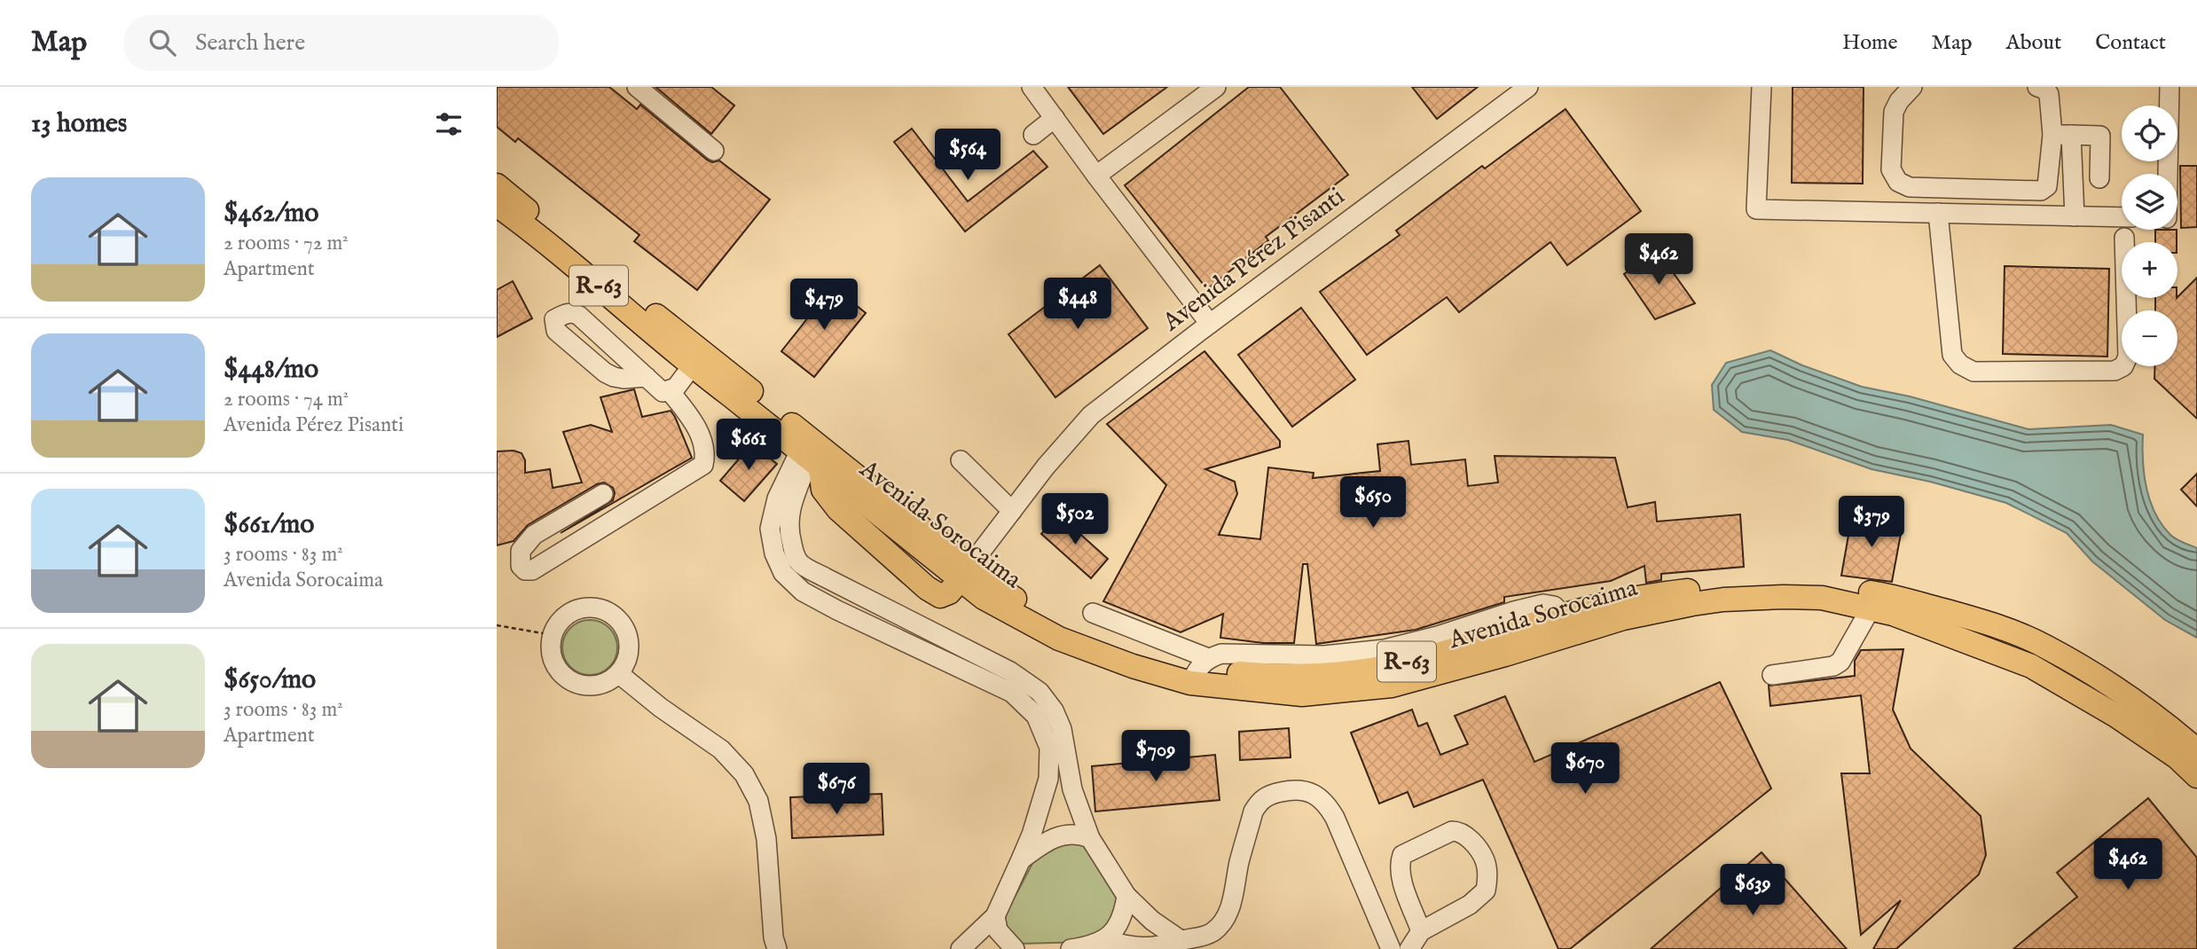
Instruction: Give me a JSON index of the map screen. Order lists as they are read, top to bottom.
{
  "streets": {
    "main road": ["R-63", "Avenida Sorocaima"],
    "street": ["Avenida Pérez Pisanti"]
  },
  "crossings": [
    ["Avenida Pérez Pisanti", "Avenida Sorocaima"]
  ],
  "page": {
    "header": "Map",
    "search": "Search here",
    "nav": [
      "Home",
      "Map",
      "About",
      "Contact"
    ],
    "heading": "13 homes",
    "map_buttons": ["+", "−"],
    "price": [
      "$564",
      "$462",
      "$448",
      "$479",
      "$661",
      "$650",
      "$502",
      "$379",
      "$709",
      "$670",
      "$676",
      "$462",
      "$639"
    ],
    "list": [
      {
        "name": "$462/mo",
        "note": "2 rooms · 72 m² · Apartment"
      },
      {
        "name": "$448/mo",
        "note": "2 rooms · 74 m² · Avenida Pérez Pisanti"
      },
      {
        "name": "$661/mo",
        "note": "3 rooms · 83 m² · Avenida Sorocaima"
      },
      {
        "name": "$650/mo",
        "note": "3 rooms · 83 m² · Apartment"
      }
    ]
  }
}
